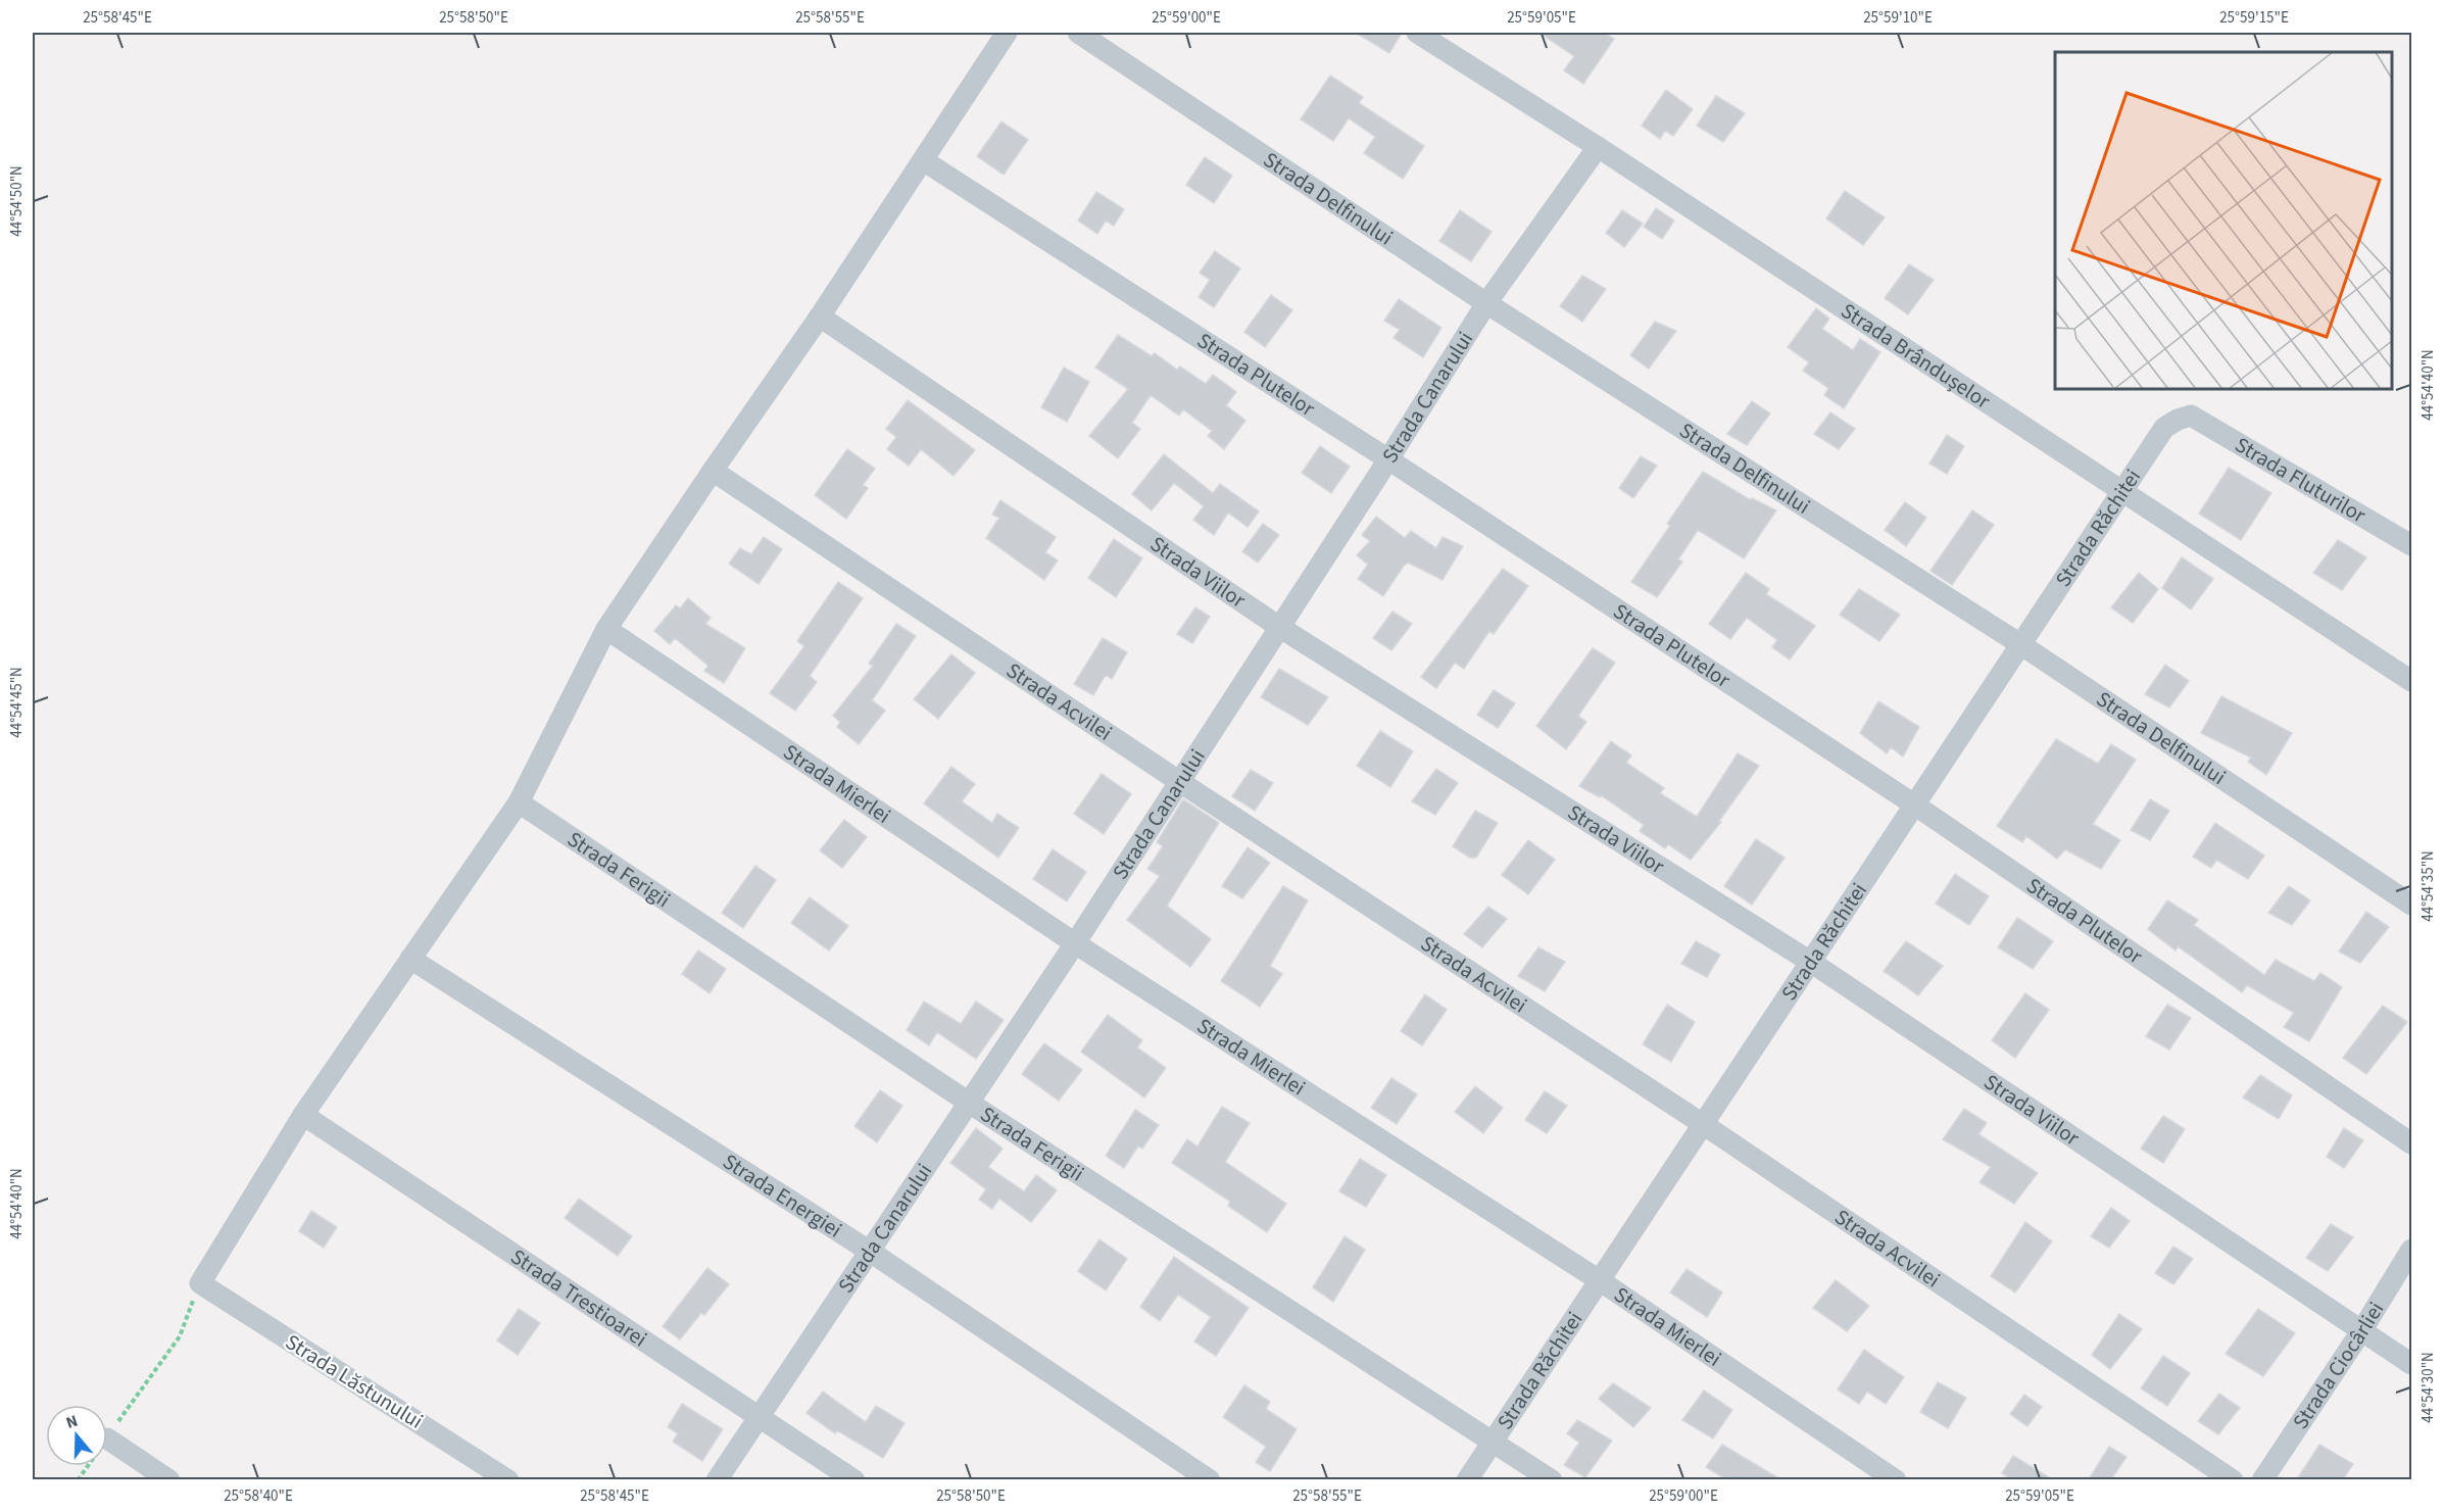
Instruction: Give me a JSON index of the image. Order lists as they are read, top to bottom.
{
  "streets": {
    "street": [
      "Strada Delfinului",
      "Strada Brândușelor",
      "Strada Plutelor",
      "Strada Canarului",
      "Strada Fluturilor",
      "Strada Răchitei",
      "Strada Viilor",
      "Strada Acvilei",
      "Strada Mierlei",
      "Strada Ferigii",
      "Strada Energiei",
      "Strada Trestioarei",
      "Strada Ciocârliei",
      "Strada Lăstunului"
    ]
  },
  "crossings": [
    ["Strada Delfinului", "Strada Canarului"],
    ["Strada Delfinului", "Strada Răchitei"],
    ["Strada Brândușelor", "Strada Canarului"],
    ["Strada Brândușelor", "Strada Răchitei"],
    ["Strada Plutelor", "Strada Canarului"],
    ["Strada Plutelor", "Strada Răchitei"],
    ["Strada Canarului", "Strada Viilor"],
    ["Strada Canarului", "Strada Acvilei"],
    ["Strada Canarului", "Strada Mierlei"],
    ["Strada Canarului", "Strada Ferigii"],
    ["Strada Canarului", "Strada Energiei"],
    ["Strada Canarului", "Strada Trestioarei"],
    ["Strada Fluturilor", "Strada Răchitei"],
    ["Strada Răchitei", "Strada Viilor"],
    ["Strada Răchitei", "Strada Acvilei"],
    ["Strada Răchitei", "Strada Mierlei"],
    ["Strada Răchitei", "Strada Ferigii"],
    ["Strada Viilor", "Strada Ciocârliei"]
  ],
  "north": "top",
  "coordinates": [
    "25°58'45\"E",
    "25°58'50\"E",
    "25°58'55\"E",
    "25°59'00\"E",
    "25°59'05\"E",
    "25°59'10\"E",
    "25°59'15\"E",
    "44°54'50\"N",
    "44°54'40\"N",
    "44°54'45\"N",
    "44°54'35\"N",
    "44°54'30\"N",
    "25°58'40\"E"
  ]
}
